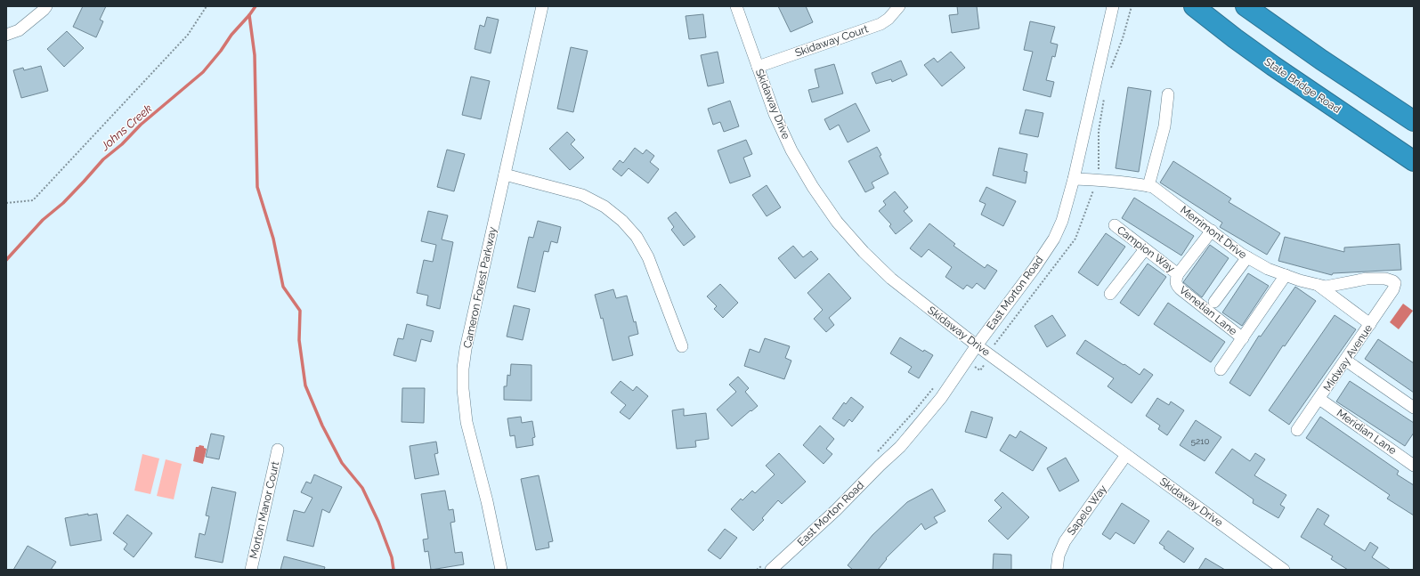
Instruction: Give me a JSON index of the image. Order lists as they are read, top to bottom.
{
  "streets": {
    "highway": ["State Bridge Road"],
    "street": [
      "Skidaway Court",
      "Skidaway Drive",
      "Merrimont Drive",
      "Campion Way",
      "Cameron Forest Parkway",
      "East Morton Road",
      "Venetian Lane",
      "Midway Avenue",
      "Meridian Lane",
      "Morton Manor Court",
      "Sapelo Way"
    ]
  },
  "crossings": [
    ["Skidaway Court", "Skidaway Drive"],
    ["Skidaway Drive", "East Morton Road"],
    ["Skidaway Drive", "Sapelo Way"],
    ["Merrimont Drive", "East Morton Road"],
    ["Merrimont Drive", "Venetian Lane"],
    ["Merrimont Drive", "Midway Avenue"],
    ["Campion Way", "Venetian Lane"],
    ["Midway Avenue", "Meridian Lane"]
  ],
  "water": ["Johns Creek"],
  "house_numbers": ["5210"]
}
